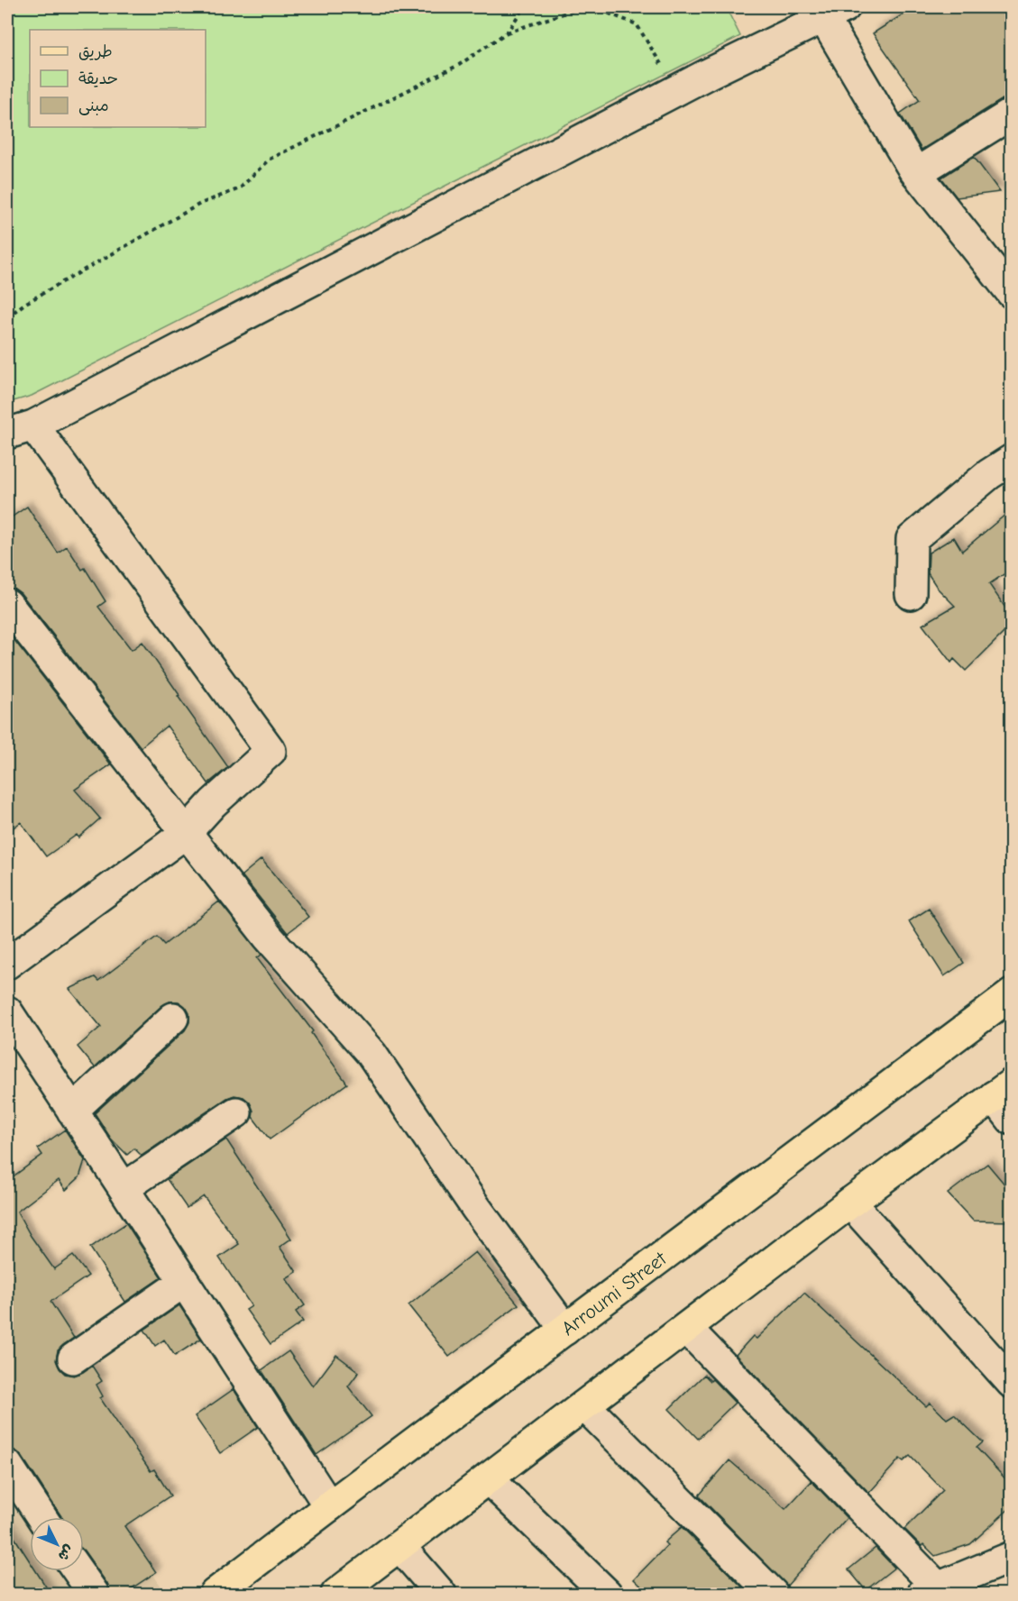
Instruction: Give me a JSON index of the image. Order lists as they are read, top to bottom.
{
  "streets": {
    "main road": ["Arroumi Street"]
  },
  "legend": ["طريق", "حديقة", "مبنى"],
  "north": "bottom right"
}
